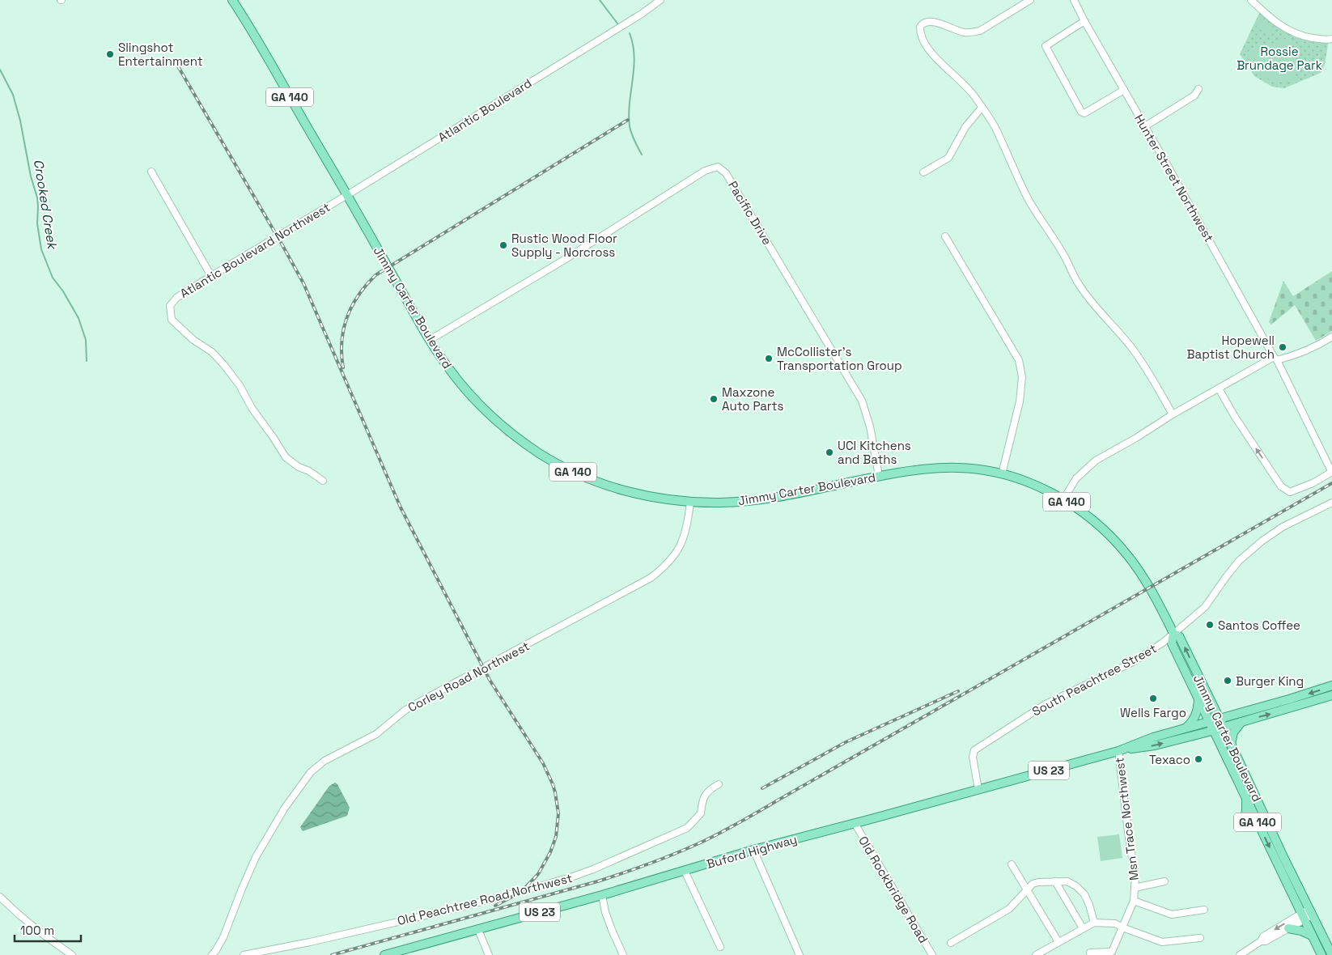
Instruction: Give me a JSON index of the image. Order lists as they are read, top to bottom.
{
  "streets": {
    "main road": [
      "GA 140",
      "Jimmy Carter Boulevard",
      "US 23",
      "Buford Highway"
    ],
    "street": [
      "Atlantic Boulevard",
      "Hunter Street Northwest",
      "Pacific Drive",
      "Atlantic Boulevard Northwest",
      "Corley Road Northwest",
      "South Peachtree Street",
      "Msn Trace Northwest",
      "Old Rockbridge Road",
      "Old Peachtree Road Northwest"
    ]
  },
  "crossings": [
    ["GA 140", "Jimmy Carter Boulevard"],
    ["Atlantic Boulevard", "Atlantic Boulevard Northwest"],
    ["Atlantic Boulevard", "Jimmy Carter Boulevard"],
    ["Pacific Drive", "Jimmy Carter Boulevard"],
    ["Atlantic Boulevard Northwest", "Jimmy Carter Boulevard"],
    ["Jimmy Carter Boulevard", "Corley Road Northwest"],
    ["Jimmy Carter Boulevard", "South Peachtree Street"],
    ["Jimmy Carter Boulevard", "Buford Highway"],
    ["South Peachtree Street", "Buford Highway"],
    ["Msn Trace Northwest", "Buford Highway"],
    ["Buford Highway", "Old Rockbridge Road"]
  ],
  "water": ["Crooked Creek"],
  "parks": ["Rossie Brundage Park"],
  "places": [
    "Slingshot Entertainment",
    "Rustic Wood Floor Supply - Norcross",
    "Hopewell Baptist Church",
    "McCollister's Transportation Group",
    "Maxzone Auto Parts",
    "UCI Kitchens and Baths",
    "Santos Coffee",
    "Burger King",
    "Wells Fargo",
    "Texaco"
  ],
  "scale_bar": "100 m"
}
